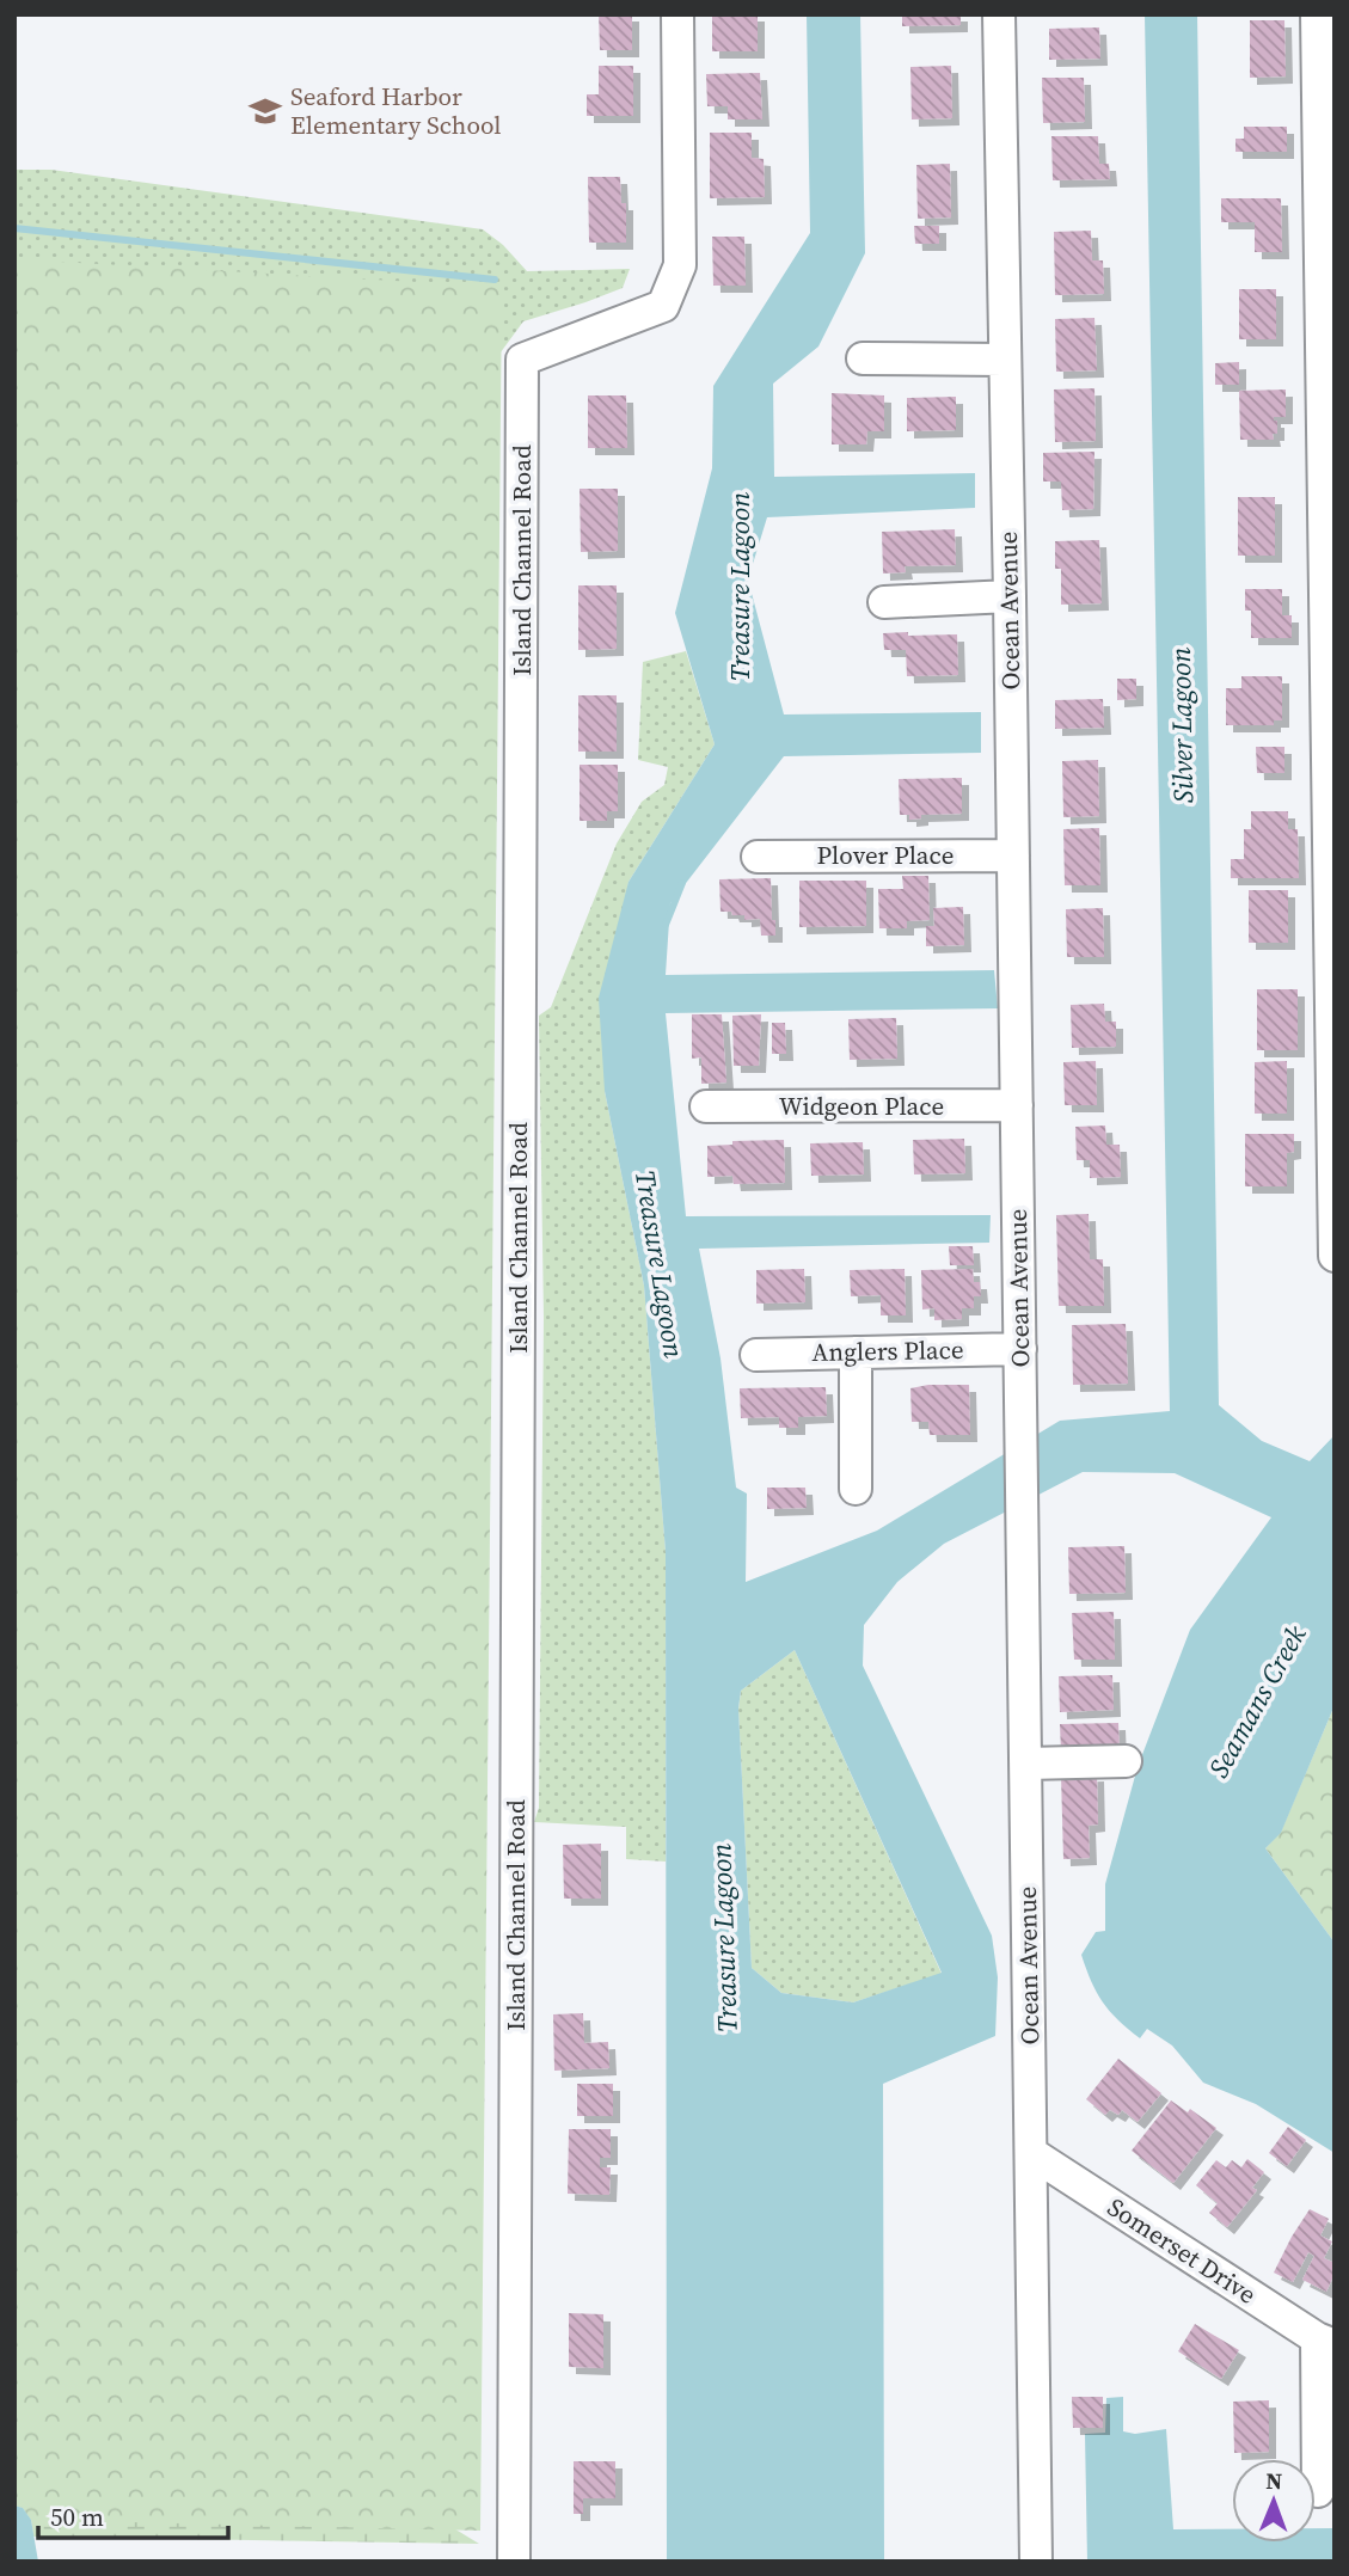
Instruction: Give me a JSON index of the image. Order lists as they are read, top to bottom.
{
  "streets": {
    "street": [
      "Island Channel Road",
      "Ocean Avenue",
      "Plover Place",
      "Widgeon Place",
      "Anglers Place",
      "Somerset Drive"
    ]
  },
  "crossings": [
    ["Ocean Avenue", "Plover Place"],
    ["Ocean Avenue", "Widgeon Place"],
    ["Ocean Avenue", "Anglers Place"],
    ["Ocean Avenue", "Somerset Drive"]
  ],
  "water": ["Treasure Lagoon", "Silver Lagoon", "Seamans Creek"],
  "places": {
    "school or university": ["Seaford Harbor Elementary School"]
  },
  "scale_bar": "50 m",
  "north": "top"
}
